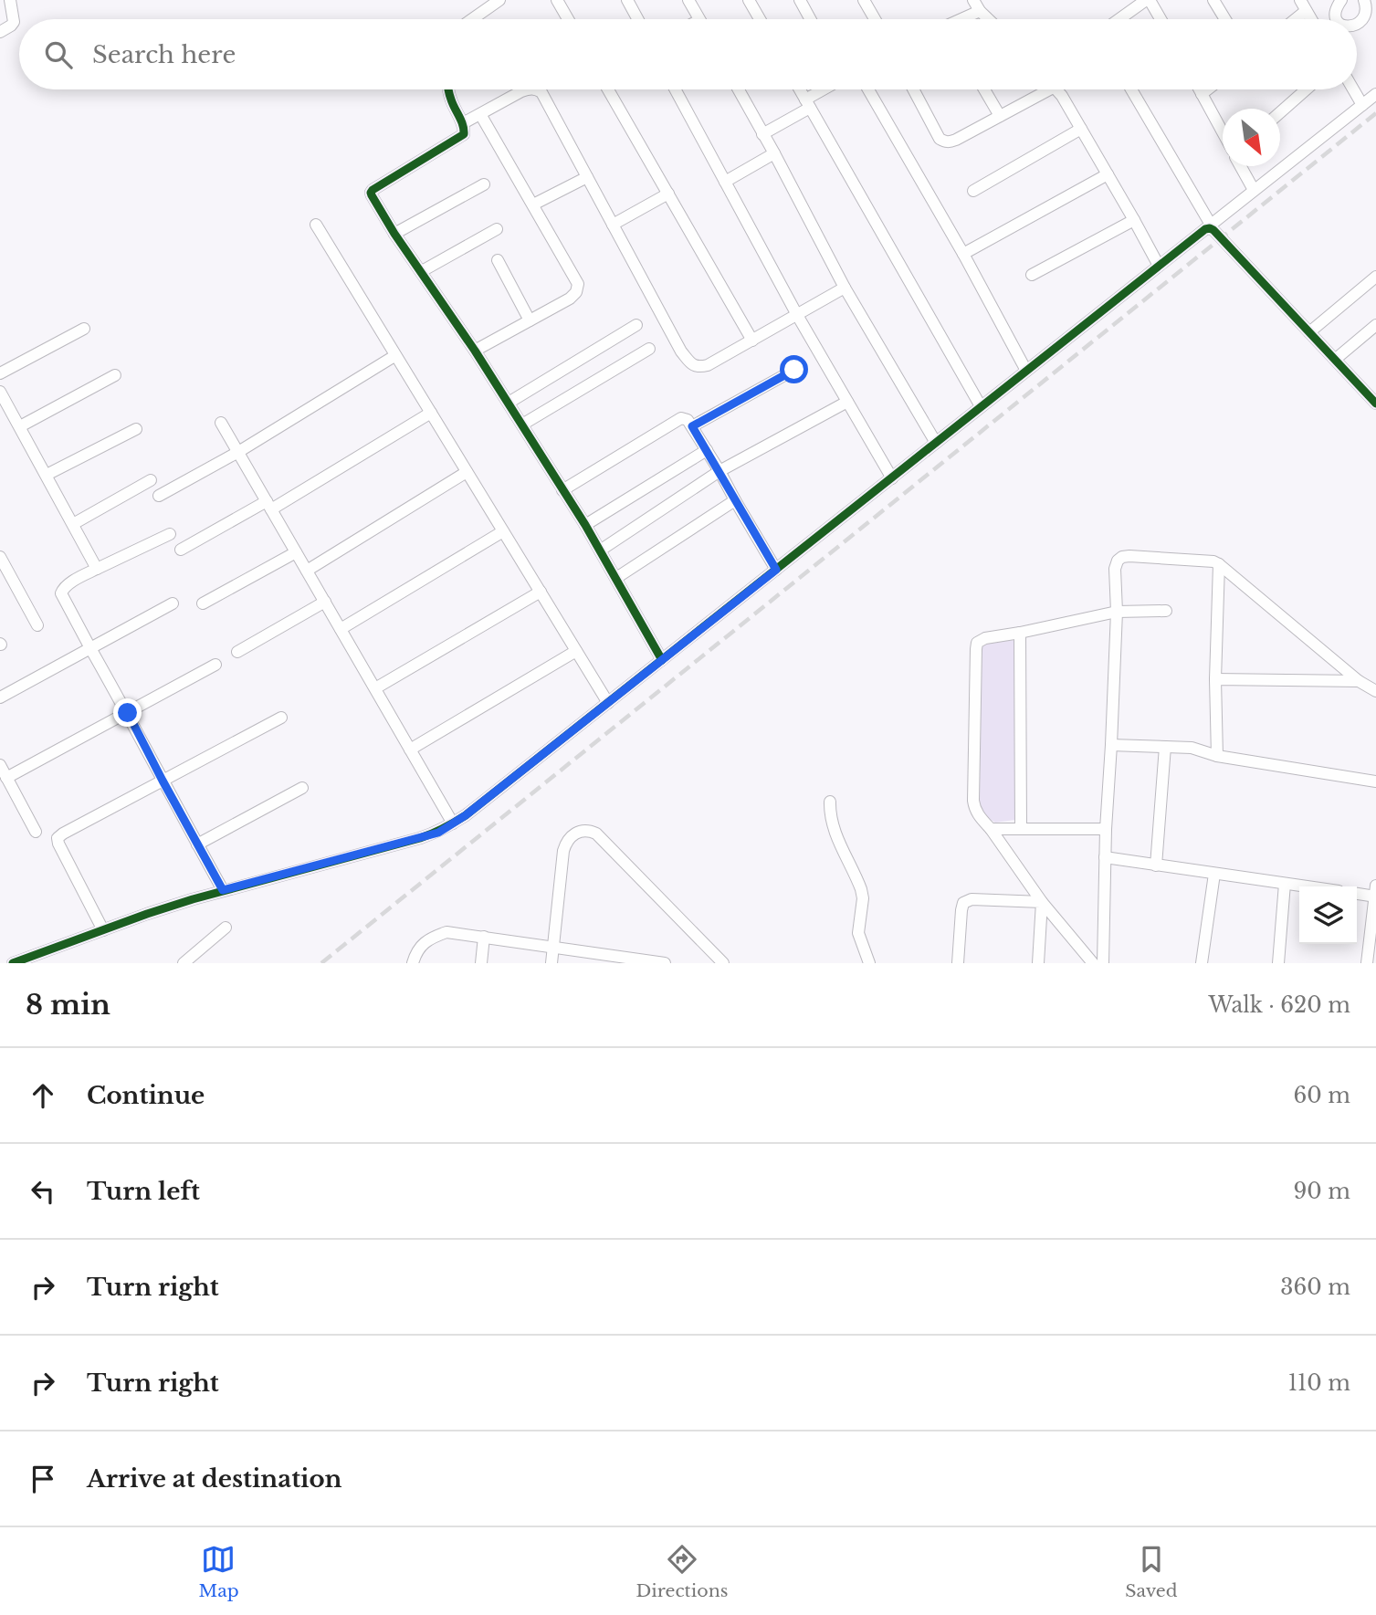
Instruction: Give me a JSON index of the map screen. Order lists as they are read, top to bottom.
{
  "north": "bottom right",
  "page": {
    "search": "Search here",
    "heading": ["8 min", "Walk · 620 m"],
    "list": [
      ["Continue", "60 m"],
      ["Turn left", "90 m"],
      ["Turn right", "360 m"],
      ["Turn right", "110 m"],
      "Arrive at destination"
    ],
    "nav": ["Map", "Directions", "Saved"]
  }
}
